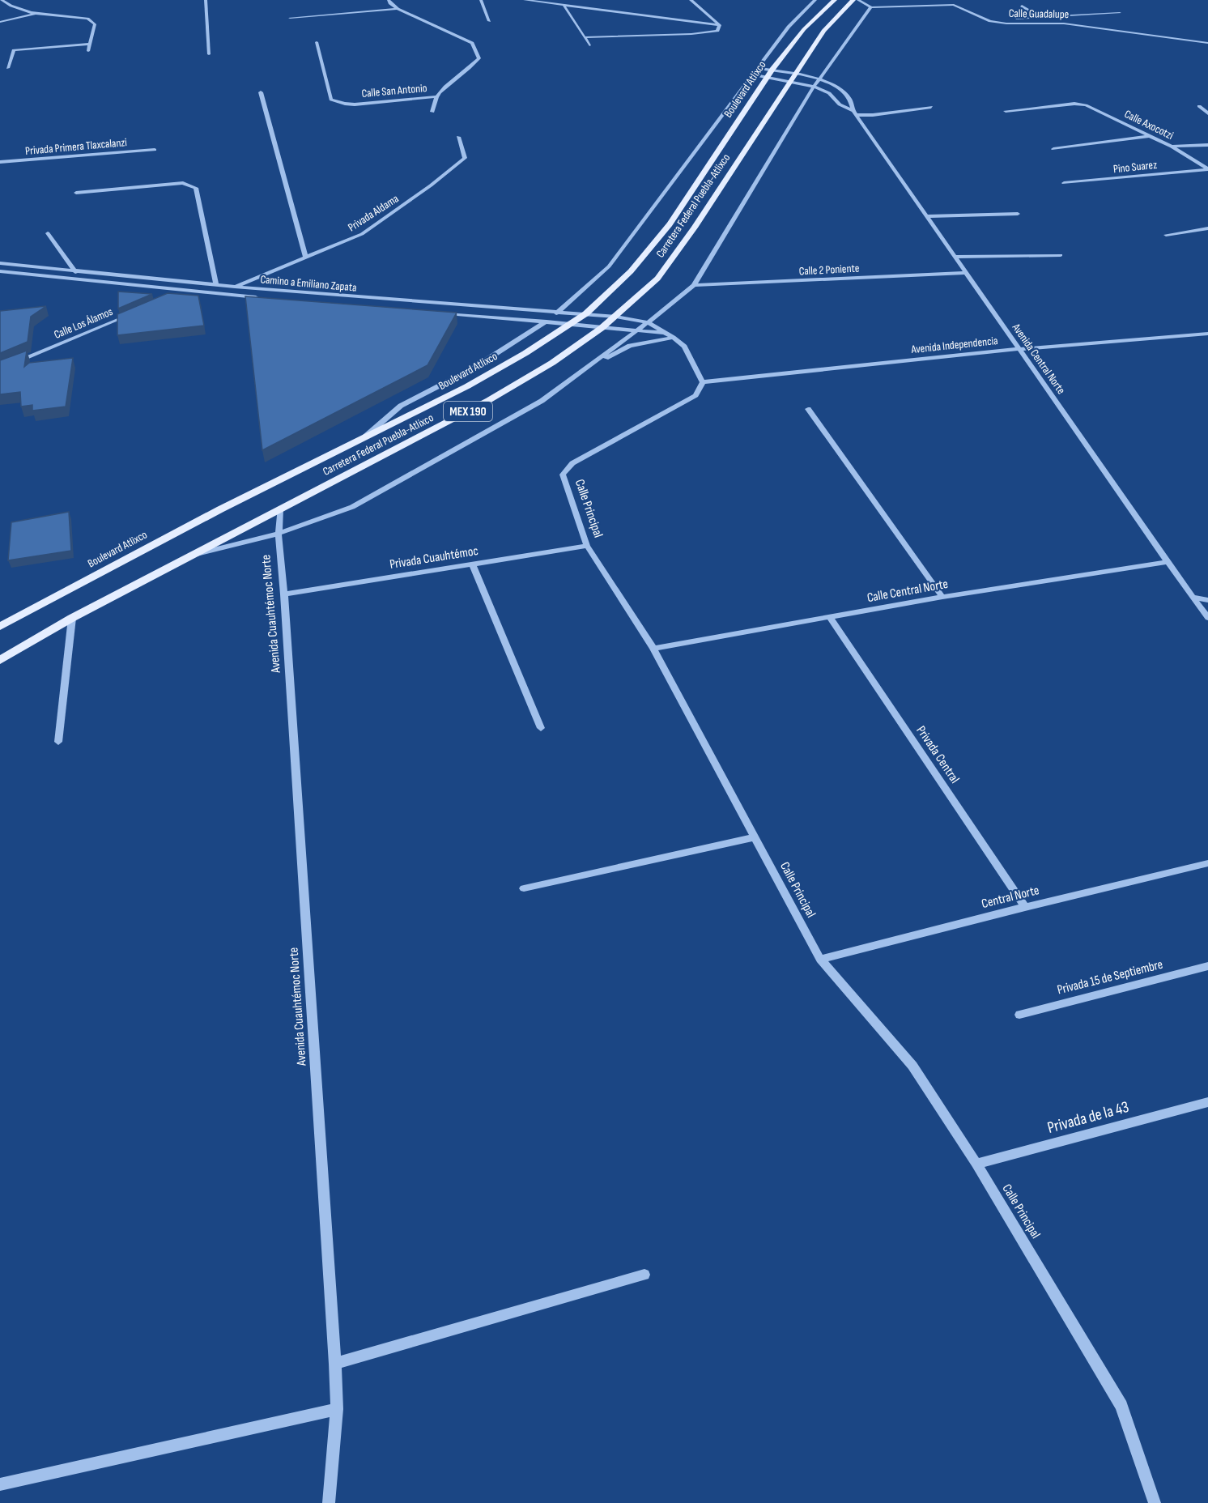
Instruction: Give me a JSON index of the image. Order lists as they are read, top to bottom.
{
  "streets": {
    "main road": ["Boulevard Atlixco", "Carretera Federal Puebla-Atlixco", "MEX 190"],
    "street": [
      "Calle Guadalupe",
      "Calle San Antonio",
      "Calle Axocotzi",
      "Privada Primera Tlaxcalanzi",
      "Pino Suarez",
      "Privada Aldama",
      "Calle 2 Poniente",
      "Camino a Emiliano Zapata",
      "Calle Los Álamos",
      "Avenida Independencia",
      "Avenida Central Norte",
      "Calle Principal",
      "Privada Cuauhtémoc",
      "Calle Central Norte",
      "Avenida Cuauhtémoc Norte",
      "Privada Central",
      "Central Norte",
      "Privada 15 de Septiembre",
      "Privada de la 43"
    ]
  },
  "crossings": [
    ["Boulevard Atlixco", "Camino a Emiliano Zapata"],
    ["Boulevard Atlixco", "Avenida Central Norte"],
    ["Calle Axocotzi", "Pino Suarez"],
    ["Carretera Federal Puebla-Atlixco", "Camino a Emiliano Zapata"],
    ["Carretera Federal Puebla-Atlixco", "Avenida Central Norte"],
    ["Carretera Federal Puebla-Atlixco", "Avenida Cuauhtémoc Norte"],
    ["Privada Aldama", "Camino a Emiliano Zapata"],
    ["Calle 2 Poniente", "Avenida Central Norte"],
    ["Avenida Independencia", "Avenida Central Norte"],
    ["Avenida Independencia", "Calle Principal"],
    ["Avenida Central Norte", "Calle Central Norte"],
    ["Calle Principal", "Privada Cuauhtémoc"],
    ["Calle Principal", "Calle Central Norte"],
    ["Calle Principal", "Central Norte"],
    ["Calle Principal", "Privada de la 43"],
    ["Privada Cuauhtémoc", "Avenida Cuauhtémoc Norte"],
    ["Calle Central Norte", "Privada Central"],
    ["Privada Central", "Central Norte"]
  ]
}
